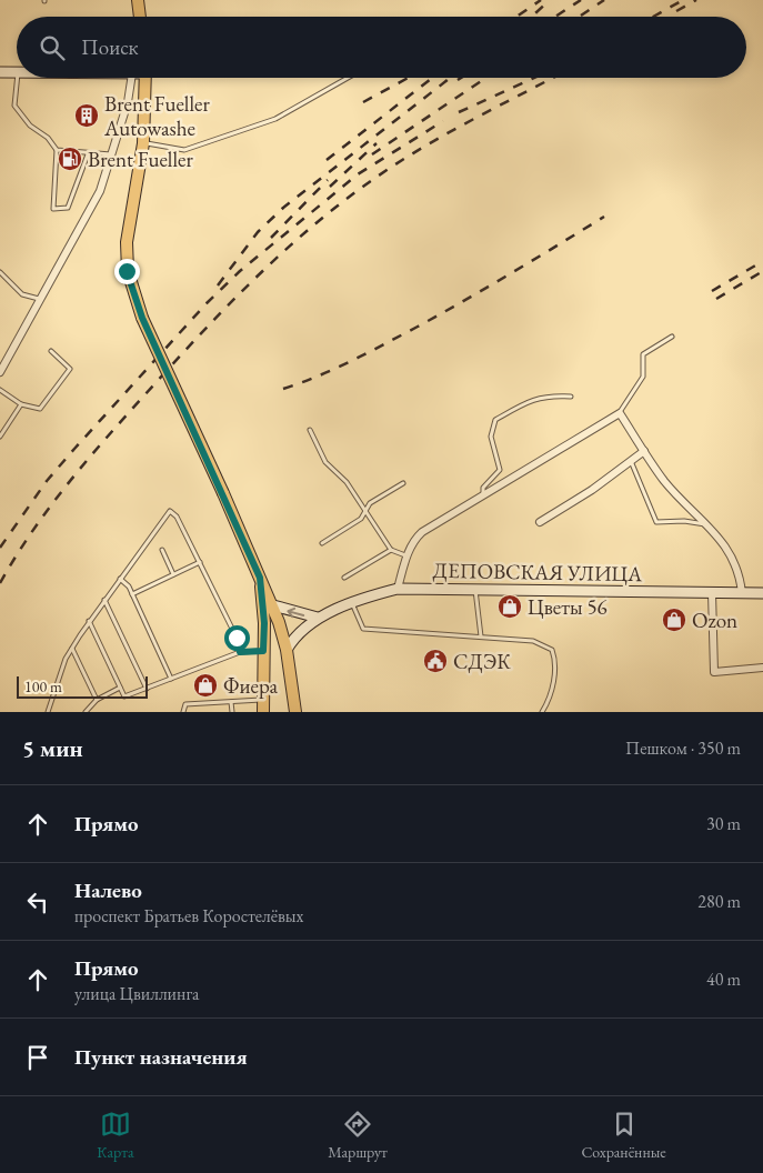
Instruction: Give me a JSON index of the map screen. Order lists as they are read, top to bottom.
{
  "streets": {
    "street": ["ДЕПОВСКАЯ УЛИЦА"]
  },
  "places": {
    "building": ["Brent Fueller Autowashe"],
    "fuel station": ["Brent Fueller"],
    "shop": ["Цветы 56", "Ozon", "Фиера"],
    "public building": ["СДЭК"]
  },
  "scale_bar": "100 m",
  "page": {
    "search": "Поиск",
    "scale": "100 m",
    "heading": ["5 мин", "Пешком · 350 m"],
    "list": [
      ["Прямо", "30 m"],
      ["Налево", "проспект Братьев Коростелёвых", "280 m"],
      ["Прямо", "улица Цвиллинга", "40 m"],
      "Пункт назначения"
    ],
    "nav": ["Карта", "Маршрут", "Сохранённые"]
  }
}
